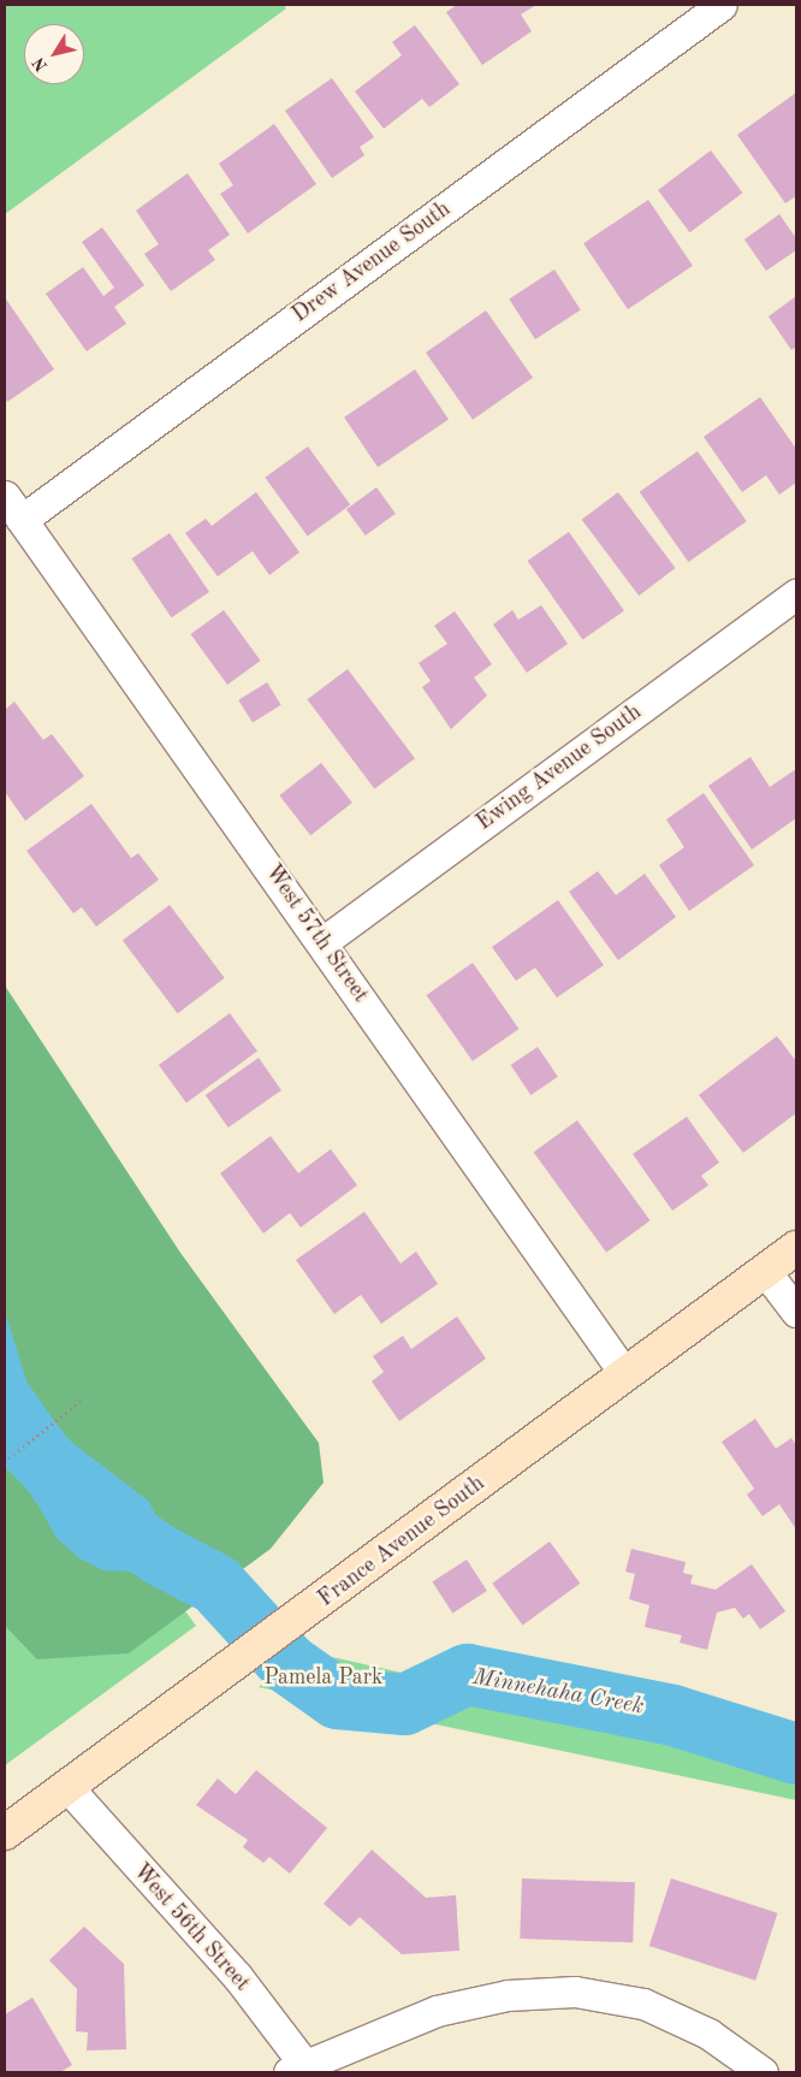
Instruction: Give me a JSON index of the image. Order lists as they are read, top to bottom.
{
  "streets": {
    "main road": ["France Avenue South"],
    "street": [
      "Drew Avenue South",
      "Ewing Avenue South",
      "West 57th Street",
      "West 56th Street"
    ]
  },
  "crossings": [
    ["Drew Avenue South", "West 57th Street"],
    ["Ewing Avenue South", "West 57th Street"],
    ["West 57th Street", "France Avenue South"],
    ["France Avenue South", "West 56th Street"]
  ],
  "water": ["Minnehaha Creek"],
  "parks": ["Pamela Park"],
  "north": "bottom left"
}
